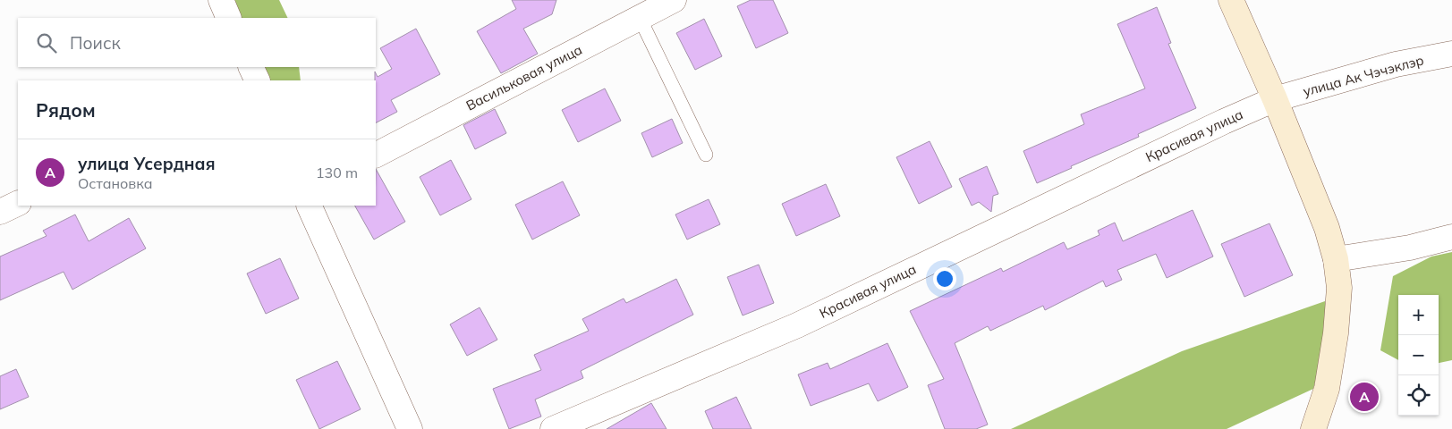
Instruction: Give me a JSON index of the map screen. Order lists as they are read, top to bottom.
{
  "streets": {
    "street": ["улица Ак Чэчэклэр", "Васильковая улица", "Красивая улица"]
  },
  "crossings": [
    ["улица Ак Чэчэклэр", "Красивая улица"]
  ],
  "page": {
    "search": "Поиск",
    "heading": "Рядом",
    "list": [
      {
        "mark": "A",
        "name": "улица Усердная",
        "note": "Остановка",
        "value": "130 m"
      }
    ],
    "map_buttons": ["+", "−"],
    "pins": "A"
  }
}
